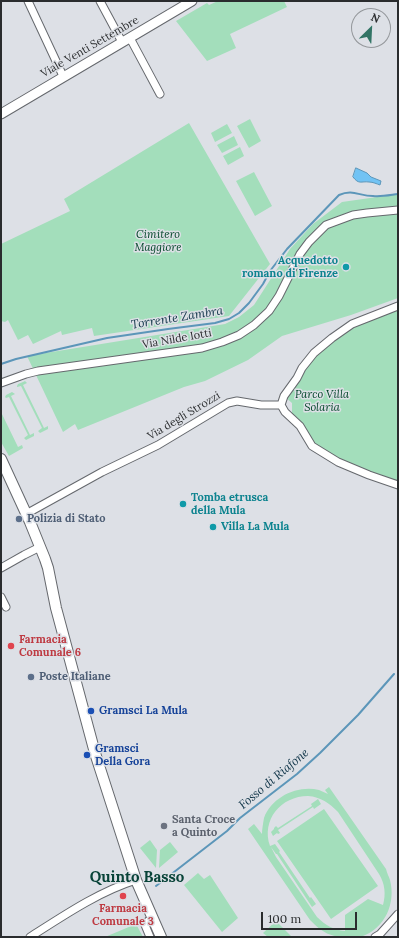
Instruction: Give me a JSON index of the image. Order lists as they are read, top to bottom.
{
  "streets": {
    "street": ["Viale Venti Settembre", "Via Nilde Iotti", "Via degli Strozzi"]
  },
  "districts": ["Quinto Basso"],
  "water": ["Torrente Zambra", "Fosso di Riafone"],
  "parks": ["Cimitero Maggiore", "Parco Villa Solaria"],
  "places": [
    "Acquedotto romano di Firenze",
    "Tomba etrusca della Mula",
    "Polizia di Stato",
    "Villa La Mula",
    "Farmacia Comunale 6",
    "Poste Italiane",
    "Gramsci La Mula",
    "Gramsci Della Gora",
    "Santa Croce a Quinto",
    "Farmacia Comunale 3"
  ],
  "scale_bar": "100 m",
  "north": "top right"
}
